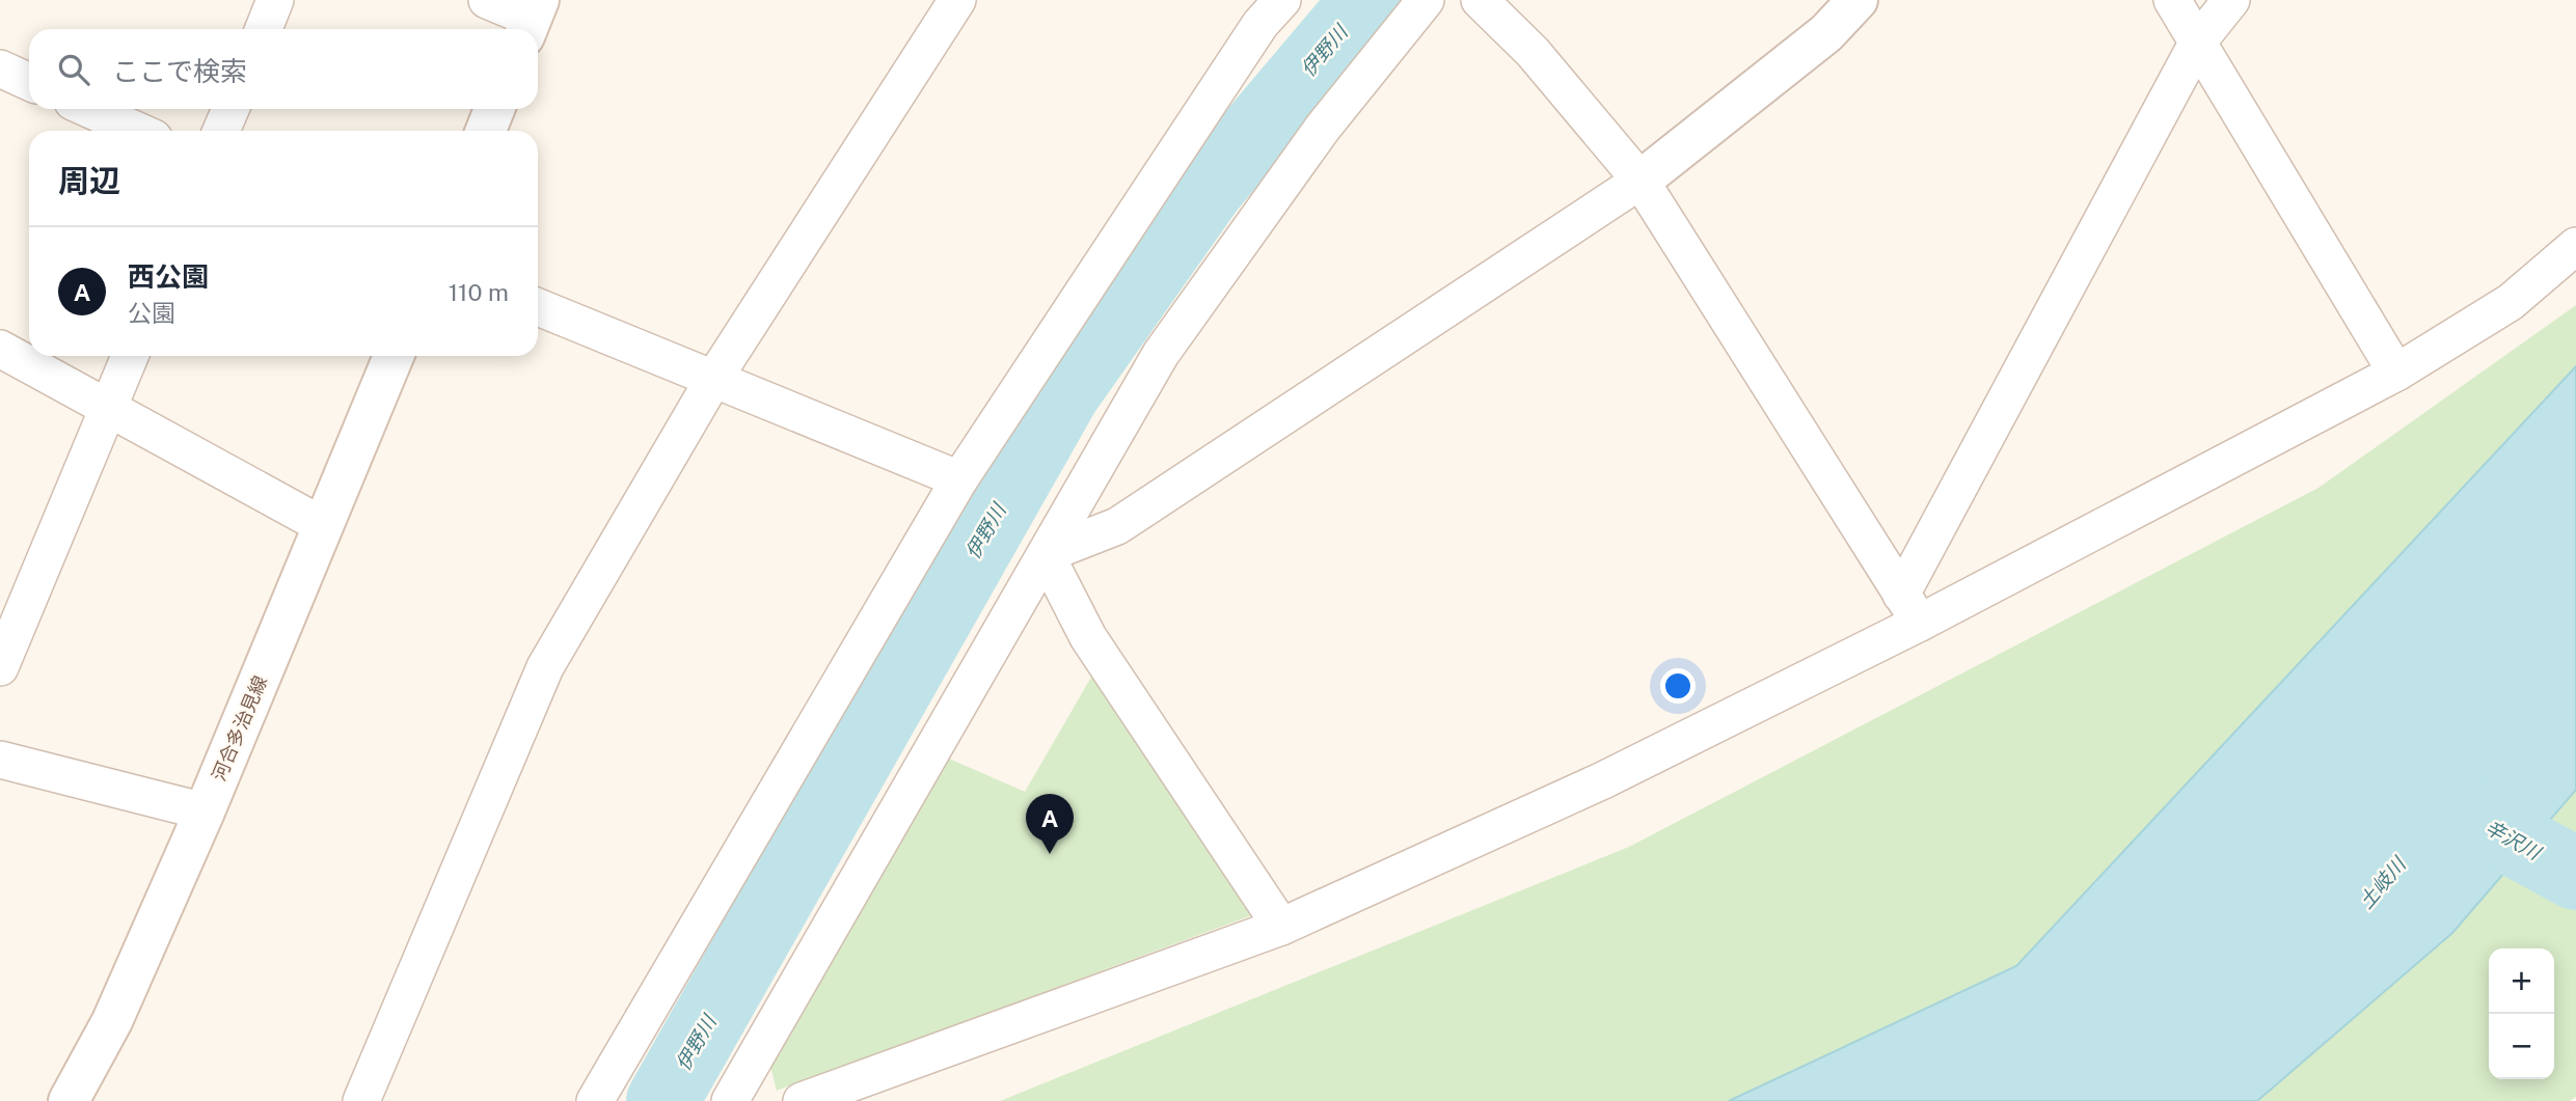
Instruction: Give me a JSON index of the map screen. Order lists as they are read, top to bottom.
{
  "streets": {
    "main road": ["河合多治見線"]
  },
  "water": ["伊野川", "辛沢川", "土岐川"],
  "page": {
    "search": "ここで検索",
    "heading": "周辺",
    "list": [
      {
        "mark": "A",
        "name": "西公園",
        "note": "公園",
        "value": "110 m"
      }
    ],
    "pins": "A",
    "map_buttons": ["+", "−"]
  }
}
